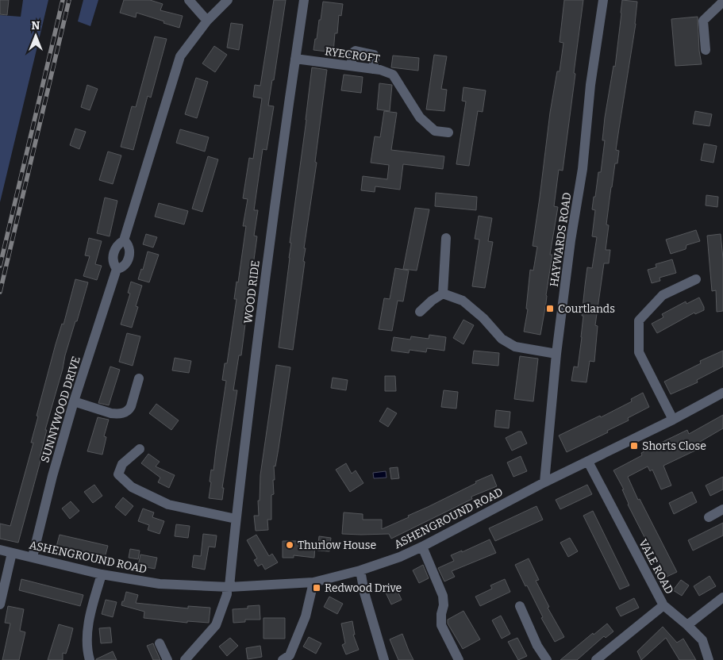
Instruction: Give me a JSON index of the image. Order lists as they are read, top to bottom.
{
  "streets": {
    "street": [
      "RYECROFT",
      "HAYWARDS ROAD",
      "WOOD RIDE",
      "SUNNYWOOD DRIVE",
      "ASHENGROUND ROAD",
      "VALE ROAD"
    ]
  },
  "crossings": [
    ["RYECROFT", "WOOD RIDE"],
    ["HAYWARDS ROAD", "ASHENGROUND ROAD"],
    ["WOOD RIDE", "ASHENGROUND ROAD"],
    ["SUNNYWOOD DRIVE", "ASHENGROUND ROAD"],
    ["ASHENGROUND ROAD", "VALE ROAD"]
  ],
  "places": {
    "transit": ["Courtlands", "Shorts Close", "Redwood Drive"],
    "other": ["Thurlow House"]
  },
  "north": "top"
}
